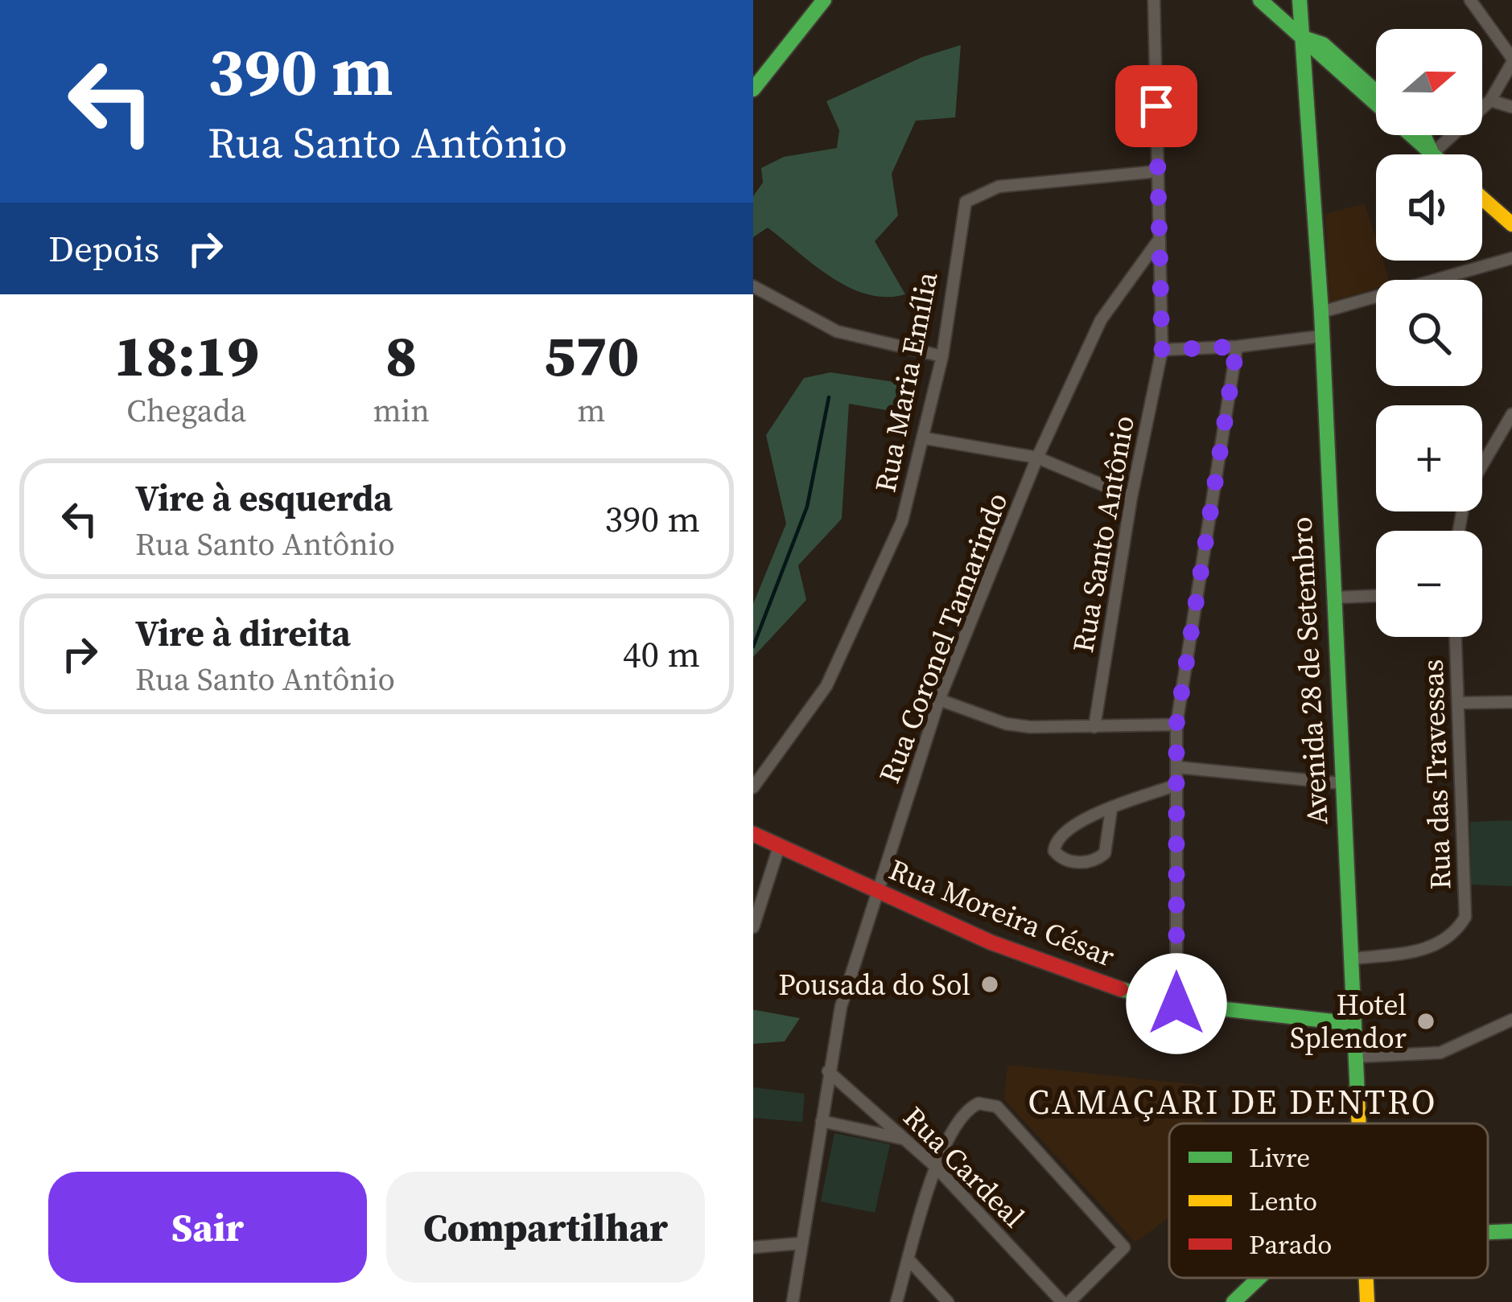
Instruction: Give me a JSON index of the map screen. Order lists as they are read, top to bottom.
{
  "streets": {
    "street": [
      "Rua Maria Emília",
      "Rua Santo Antônio",
      "Rua Coronel Tamarindo",
      "Avenida 28 de Setembro",
      "Rua das Travessas",
      "Rua Moreira César",
      "Rua Cardeal"
    ]
  },
  "crossings": [
    ["Rua Maria Emília", "Rua Santo Antônio"],
    ["Rua Santo Antônio", "Rua Coronel Tamarindo"],
    ["Rua Coronel Tamarindo", "Rua Moreira César"],
    ["Rua Coronel Tamarindo", "Rua Cardeal"],
    ["Avenida 28 de Setembro", "Rua das Travessas"],
    ["Avenida 28 de Setembro", "Rua Moreira César"]
  ],
  "districts": ["CAMAÇARI DE DENTRO"],
  "places": ["Pousada do Sol", "Hotel Splendor"],
  "legend": ["Livre", "Lento", "Parado"],
  "north": "right",
  "page": {
    "turn": ["390 m", "Rua Santo Antônio"],
    "map_buttons": ["+", "−"],
    "then": "Depois",
    "eta": [
      "18:19",
      "Chegada",
      "8",
      "min",
      "570",
      "m"
    ],
    "list": [
      {
        "name": "Vire à esquerda",
        "note": "Rua Santo Antônio",
        "value": "390 m"
      },
      {
        "name": "Vire à direita",
        "note": "Rua Santo Antônio",
        "value": "40 m"
      }
    ],
    "buttons": ["Sair", "Compartilhar"]
  }
}
